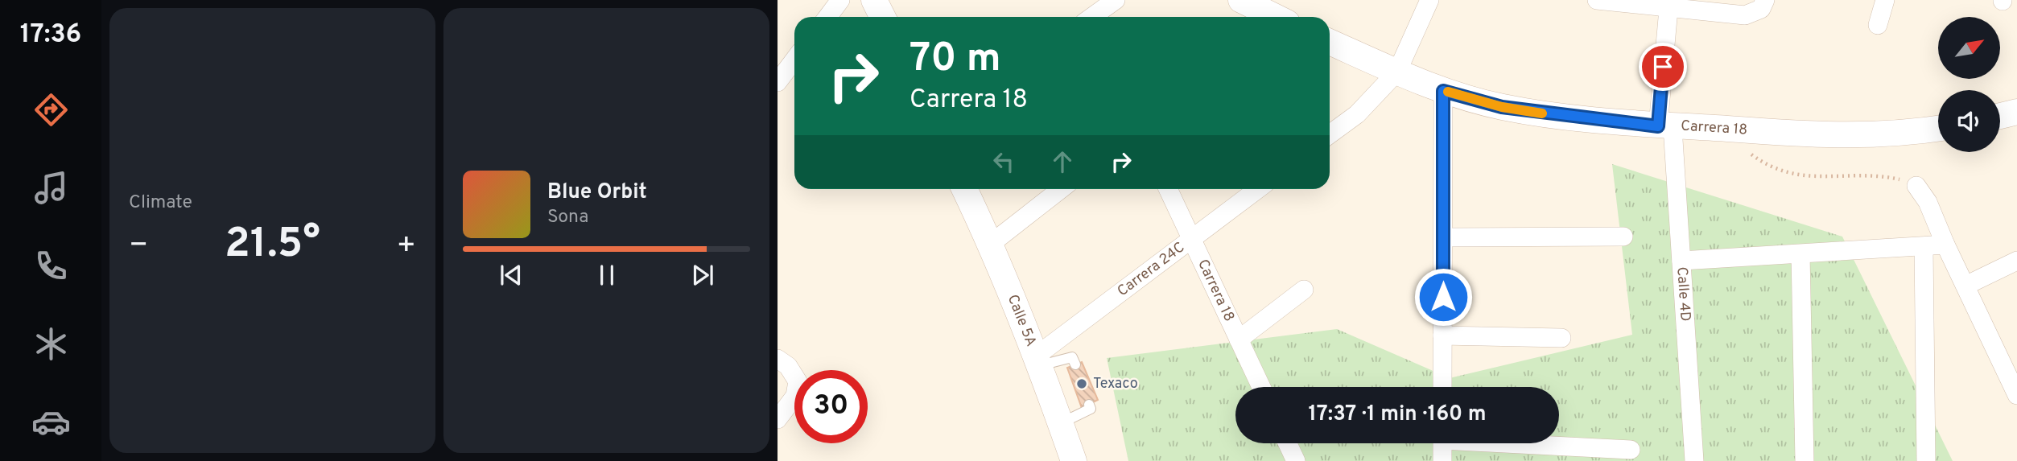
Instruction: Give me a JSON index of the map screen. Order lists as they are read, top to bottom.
{
  "streets": {
    "street": [
      "Carrera 18",
      "Carrera 24C",
      "Calle 4D",
      "Calle 5A"
    ]
  },
  "crossings": [
    ["Carrera 18", "Carrera 24C"],
    ["Carrera 18", "Calle 4D"],
    ["Carrera 24C", "Calle 5A"]
  ],
  "places": ["Texaco"],
  "north": "top right",
  "page": {
    "tabs": "17:36",
    "tile": "Climate",
    "turn": ["70 m", "Carrera 18"],
    "song": ["Blue Orbit", "Sona"],
    "heat": ["−", "21.5°", "+"],
    "limit": "30",
    "trip": "17:37 · 1 min · 160 m"
  }
}
